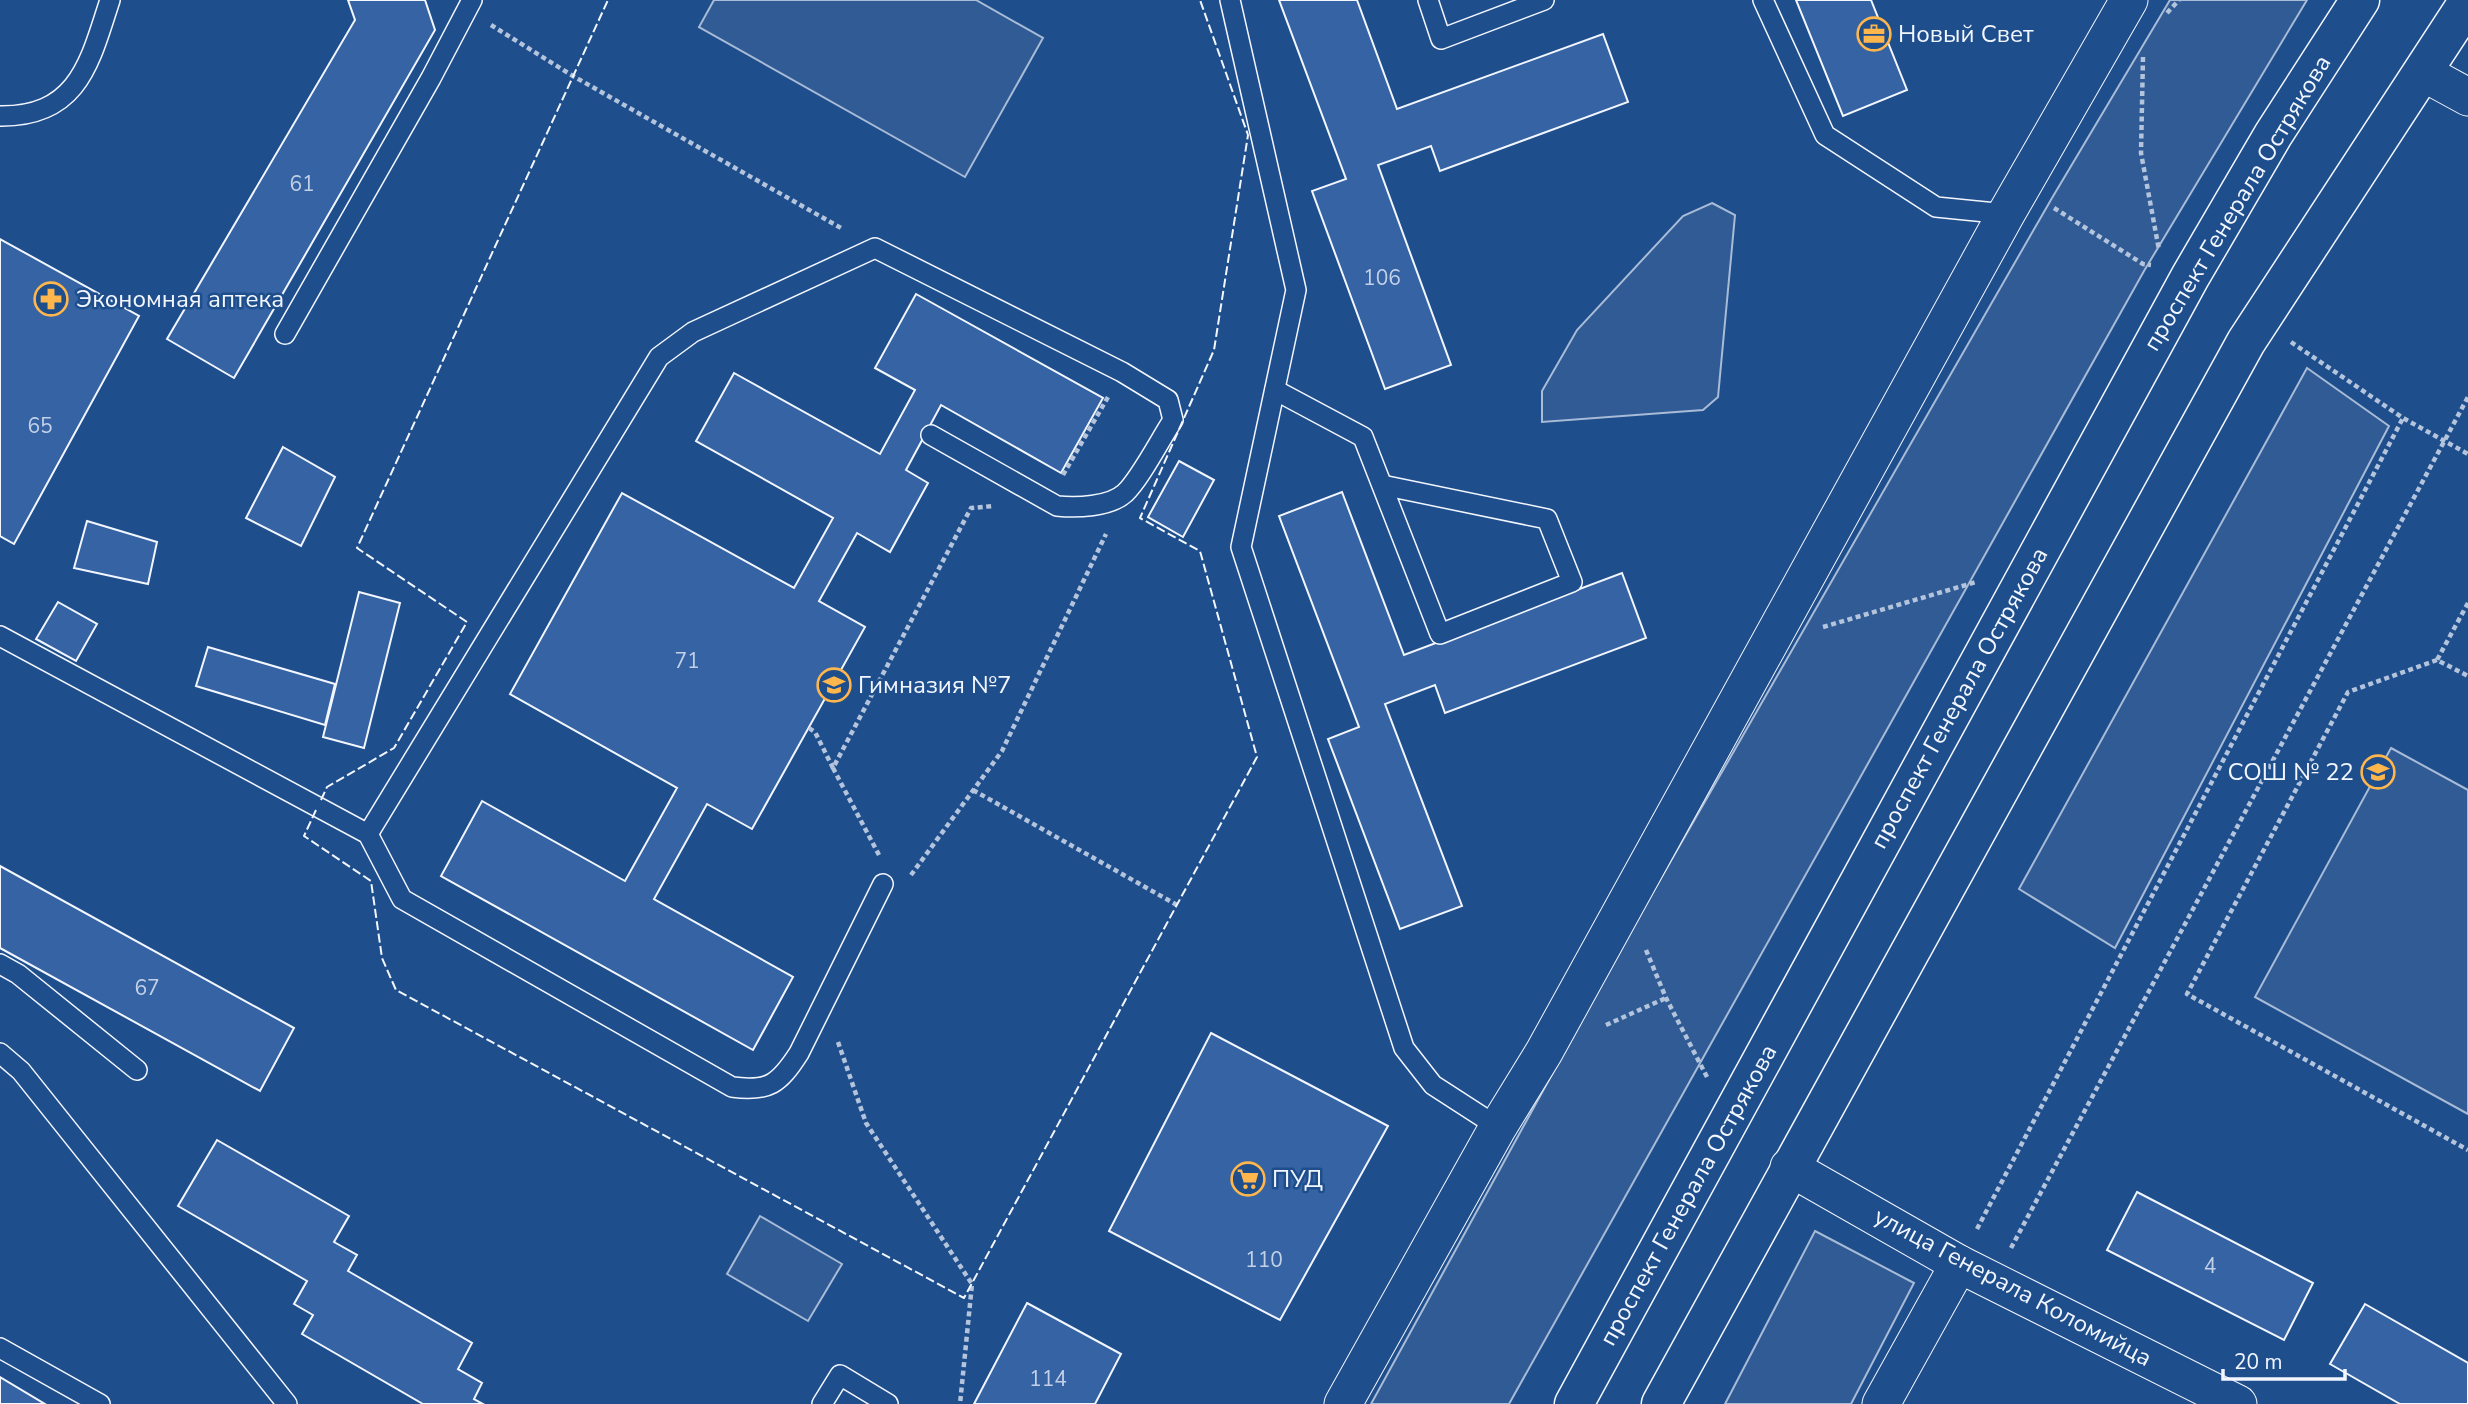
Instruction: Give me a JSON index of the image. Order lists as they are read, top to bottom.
{
  "streets": {
    "main road": ["проспект Генерала Острякова"],
    "street": ["улица Генерала Коломийца"]
  },
  "places": {
    "office": ["Новый Свет"],
    "pharmacy": ["Экономная аптека"],
    "school or university": ["Гимназия №7", "СОШ № 22"],
    "supermarket": ["ПУД"]
  },
  "house_numbers": [
    "61",
    "106",
    "65",
    "71",
    "67",
    "110",
    "4",
    "114"
  ],
  "scale_bar": "20 m"
}
